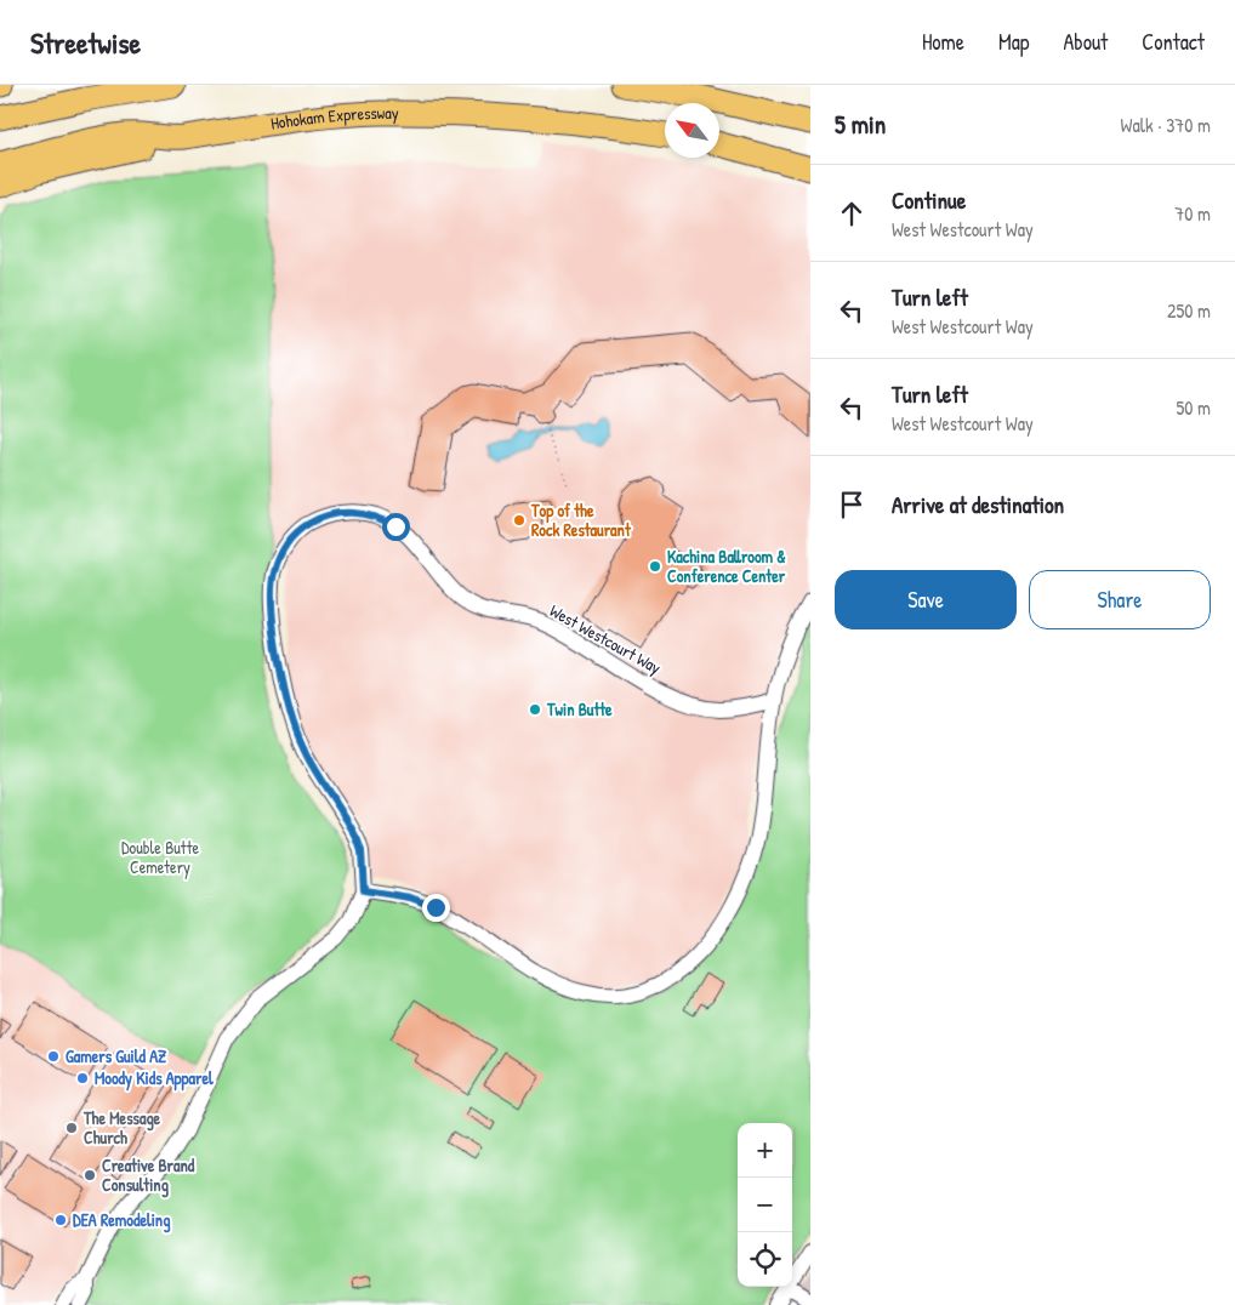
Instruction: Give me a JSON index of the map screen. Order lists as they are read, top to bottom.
{
  "streets": {
    "highway": ["Hohokam Expressway"],
    "street": ["West Westcourt Way"]
  },
  "parks": ["Double Butte Cemetery"],
  "places": [
    "Top of the Rock Restaurant",
    "Kachina Ballroom & Conference Center",
    "Twin Butte",
    "Gamers Guild AZ",
    "Moody Kids Apparel",
    "The Message Church",
    "Creative Brand Consulting",
    "DEA Remodeling"
  ],
  "north": "top left",
  "page": {
    "header": "Streetwise",
    "nav": [
      "Home",
      "Map",
      "About",
      "Contact"
    ],
    "heading": ["5 min", "Walk · 370 m"],
    "list": [
      ["Continue", "West Westcourt Way", "70 m"],
      ["Turn left", "West Westcourt Way", "250 m"],
      ["Turn left", "West Westcourt Way", "50 m"],
      "Arrive at destination"
    ],
    "buttons": ["Save", "Share"],
    "map_buttons": ["+", "−"]
  }
}
